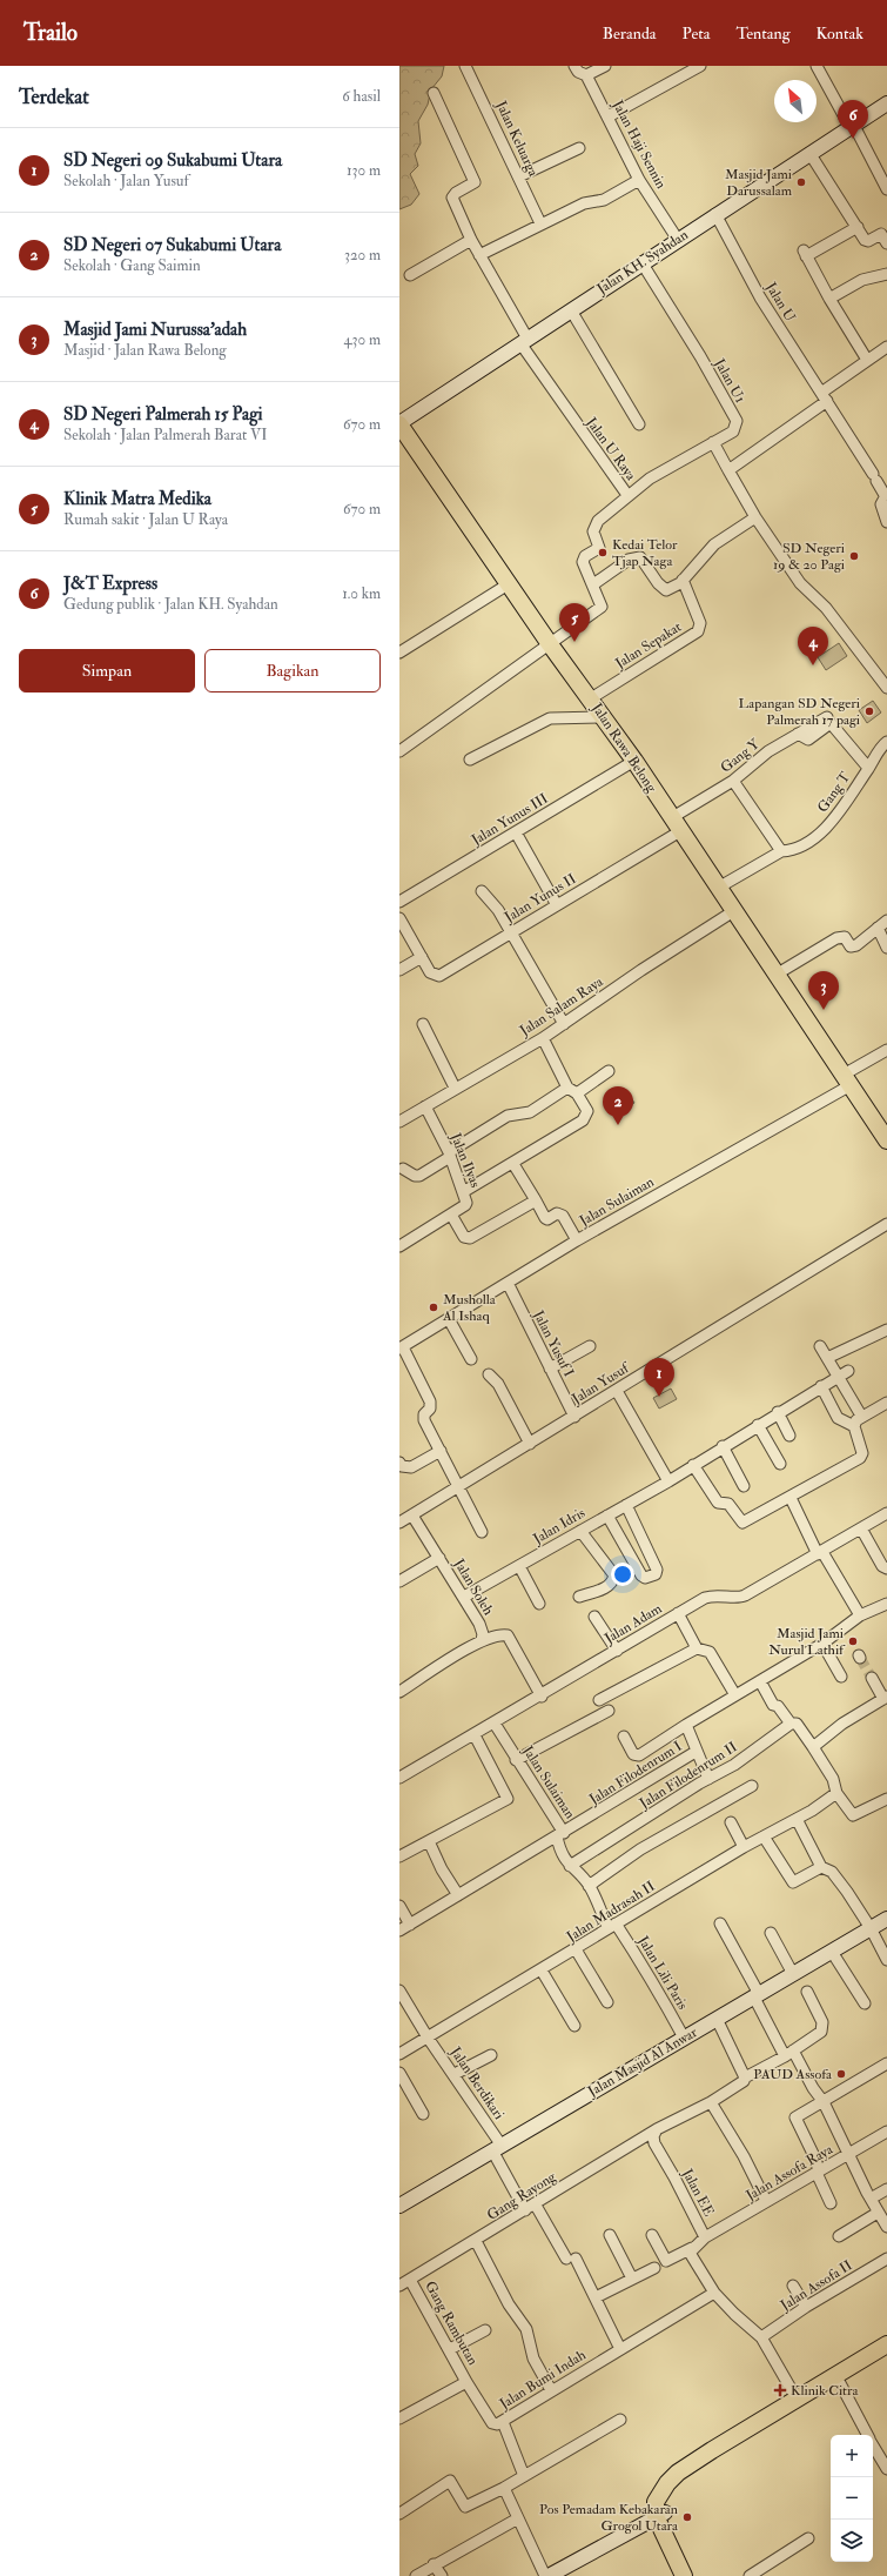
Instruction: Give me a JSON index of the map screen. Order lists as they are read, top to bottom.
{
  "streets": {
    "main road": ["Jalan Rawa Belong"],
    "street": [
      "Jalan Keluarga",
      "Jalan Haji Sennin",
      "Jalan KH. Syahdan",
      "Jalan U",
      "Jalan U1",
      "Jalan U Raya",
      "Jalan Sepakat",
      "Gang Y",
      "Gang T",
      "Jalan Yunus III",
      "Jalan Yunus II",
      "Jalan Salam Raya",
      "Jalan Ilyas",
      "Jalan Sulaiman",
      "Jalan Yusuf I",
      "Jalan Yusuf",
      "Jalan Idris",
      "Jalan Soleh",
      "Jalan Adam",
      "Jalan Filodenrum I",
      "Jalan Filodenrum II",
      "Jalan Madrasah II",
      "Jalan Lili Paris",
      "Jalan Masjid Al Anwar",
      "Jalan Berdikari",
      "Jalan Assofa Raya",
      "Jalan EE",
      "Gang Rayong",
      "Jalan Assofa II",
      "Gang Rambutan",
      "Jalan Bumi Indah"
    ]
  },
  "crossings": [
    ["Jalan Haji Sennin", "Jalan KH. Syahdan"],
    ["Jalan KH. Syahdan", "Jalan U"],
    ["Jalan KH. Syahdan", "Jalan U1"],
    ["Jalan KH. Syahdan", "Jalan U Raya"],
    ["Jalan KH. Syahdan", "Jalan Rawa Belong"],
    ["Jalan U1", "Jalan U Raya"],
    ["Jalan U Raya", "Jalan Rawa Belong"],
    ["Jalan Sepakat", "Jalan Rawa Belong"],
    ["Jalan Rawa Belong", "Gang Y"],
    ["Jalan Rawa Belong", "Gang T"],
    ["Jalan Rawa Belong", "Jalan Yunus III"],
    ["Jalan Rawa Belong", "Jalan Yunus II"],
    ["Jalan Rawa Belong", "Jalan Salam Raya"],
    ["Jalan Rawa Belong", "Jalan Sulaiman"],
    ["Jalan Salam Raya", "Jalan Ilyas"],
    ["Jalan Sulaiman", "Jalan Yusuf I"],
    ["Jalan Sulaiman", "Jalan Adam"],
    ["Jalan Sulaiman", "Jalan Filodenrum I"],
    ["Jalan Sulaiman", "Jalan Filodenrum II"],
    ["Jalan Sulaiman", "Jalan Madrasah II"],
    ["Jalan Sulaiman", "Jalan Lili Paris"],
    ["Jalan Yusuf I", "Jalan Yusuf"],
    ["Jalan Yusuf", "Jalan Soleh"],
    ["Jalan Idris", "Jalan Soleh"],
    ["Jalan Madrasah II", "Jalan Lili Paris"],
    ["Jalan Madrasah II", "Jalan Berdikari"],
    ["Jalan Lili Paris", "Jalan Masjid Al Anwar"],
    ["Jalan Masjid Al Anwar", "Jalan Berdikari"],
    ["Jalan Berdikari", "Gang Rayong"],
    ["Jalan Assofa Raya", "Jalan EE"],
    ["Jalan EE", "Gang Rayong"],
    ["Gang Rayong", "Gang Rambutan"],
    ["Gang Rambutan", "Jalan Bumi Indah"]
  ],
  "places": {
    "other": [
      "Masjid Jami Darussalam",
      "Kedai Telor Tjap Naga",
      "SD Negeri 19 & 20 Pagi",
      "Lapangan SD Negeri Palmerah 17 pagi",
      "Musholla Al Ishaq",
      "Masjid Jami Nurul Lathif",
      "PAUD Assofa",
      "Pos Pemadam Kebakaran Grogol Utara"
    ],
    "health": ["Klinik Citra"]
  },
  "north": "top left",
  "page": {
    "header": "Trailo",
    "nav": [
      "Beranda",
      "Peta",
      "Tentang",
      "Kontak"
    ],
    "heading": ["Terdekat", "6 hasil"],
    "pins": [
      "6",
      "5",
      "4",
      "3",
      "2",
      "1"
    ],
    "list": [
      {
        "mark": "1",
        "name": "SD Negeri 09 Sukabumi Utara",
        "note": "Sekolah · Jalan Yusuf",
        "value": "130 m"
      },
      {
        "mark": "2",
        "name": "SD Negeri 07 Sukabumi Utara",
        "note": "Sekolah · Gang Saimin",
        "value": "320 m"
      },
      {
        "mark": "3",
        "name": "Masjid Jami Nurussa'adah",
        "note": "Masjid · Jalan Rawa Belong",
        "value": "430 m"
      },
      {
        "mark": "4",
        "name": "SD Negeri Palmerah 15 Pagi",
        "note": "Sekolah · Jalan Palmerah Barat VI",
        "value": "670 m"
      },
      {
        "mark": "5",
        "name": "Klinik Matra Medika",
        "note": "Rumah sakit · Jalan U Raya",
        "value": "670 m"
      },
      {
        "mark": "6",
        "name": "J&T Express",
        "note": "Gedung publik · Jalan KH. Syahdan",
        "value": "1.0 km"
      }
    ],
    "buttons": ["Simpan", "Bagikan"],
    "map_buttons": ["+", "−"]
  }
}
